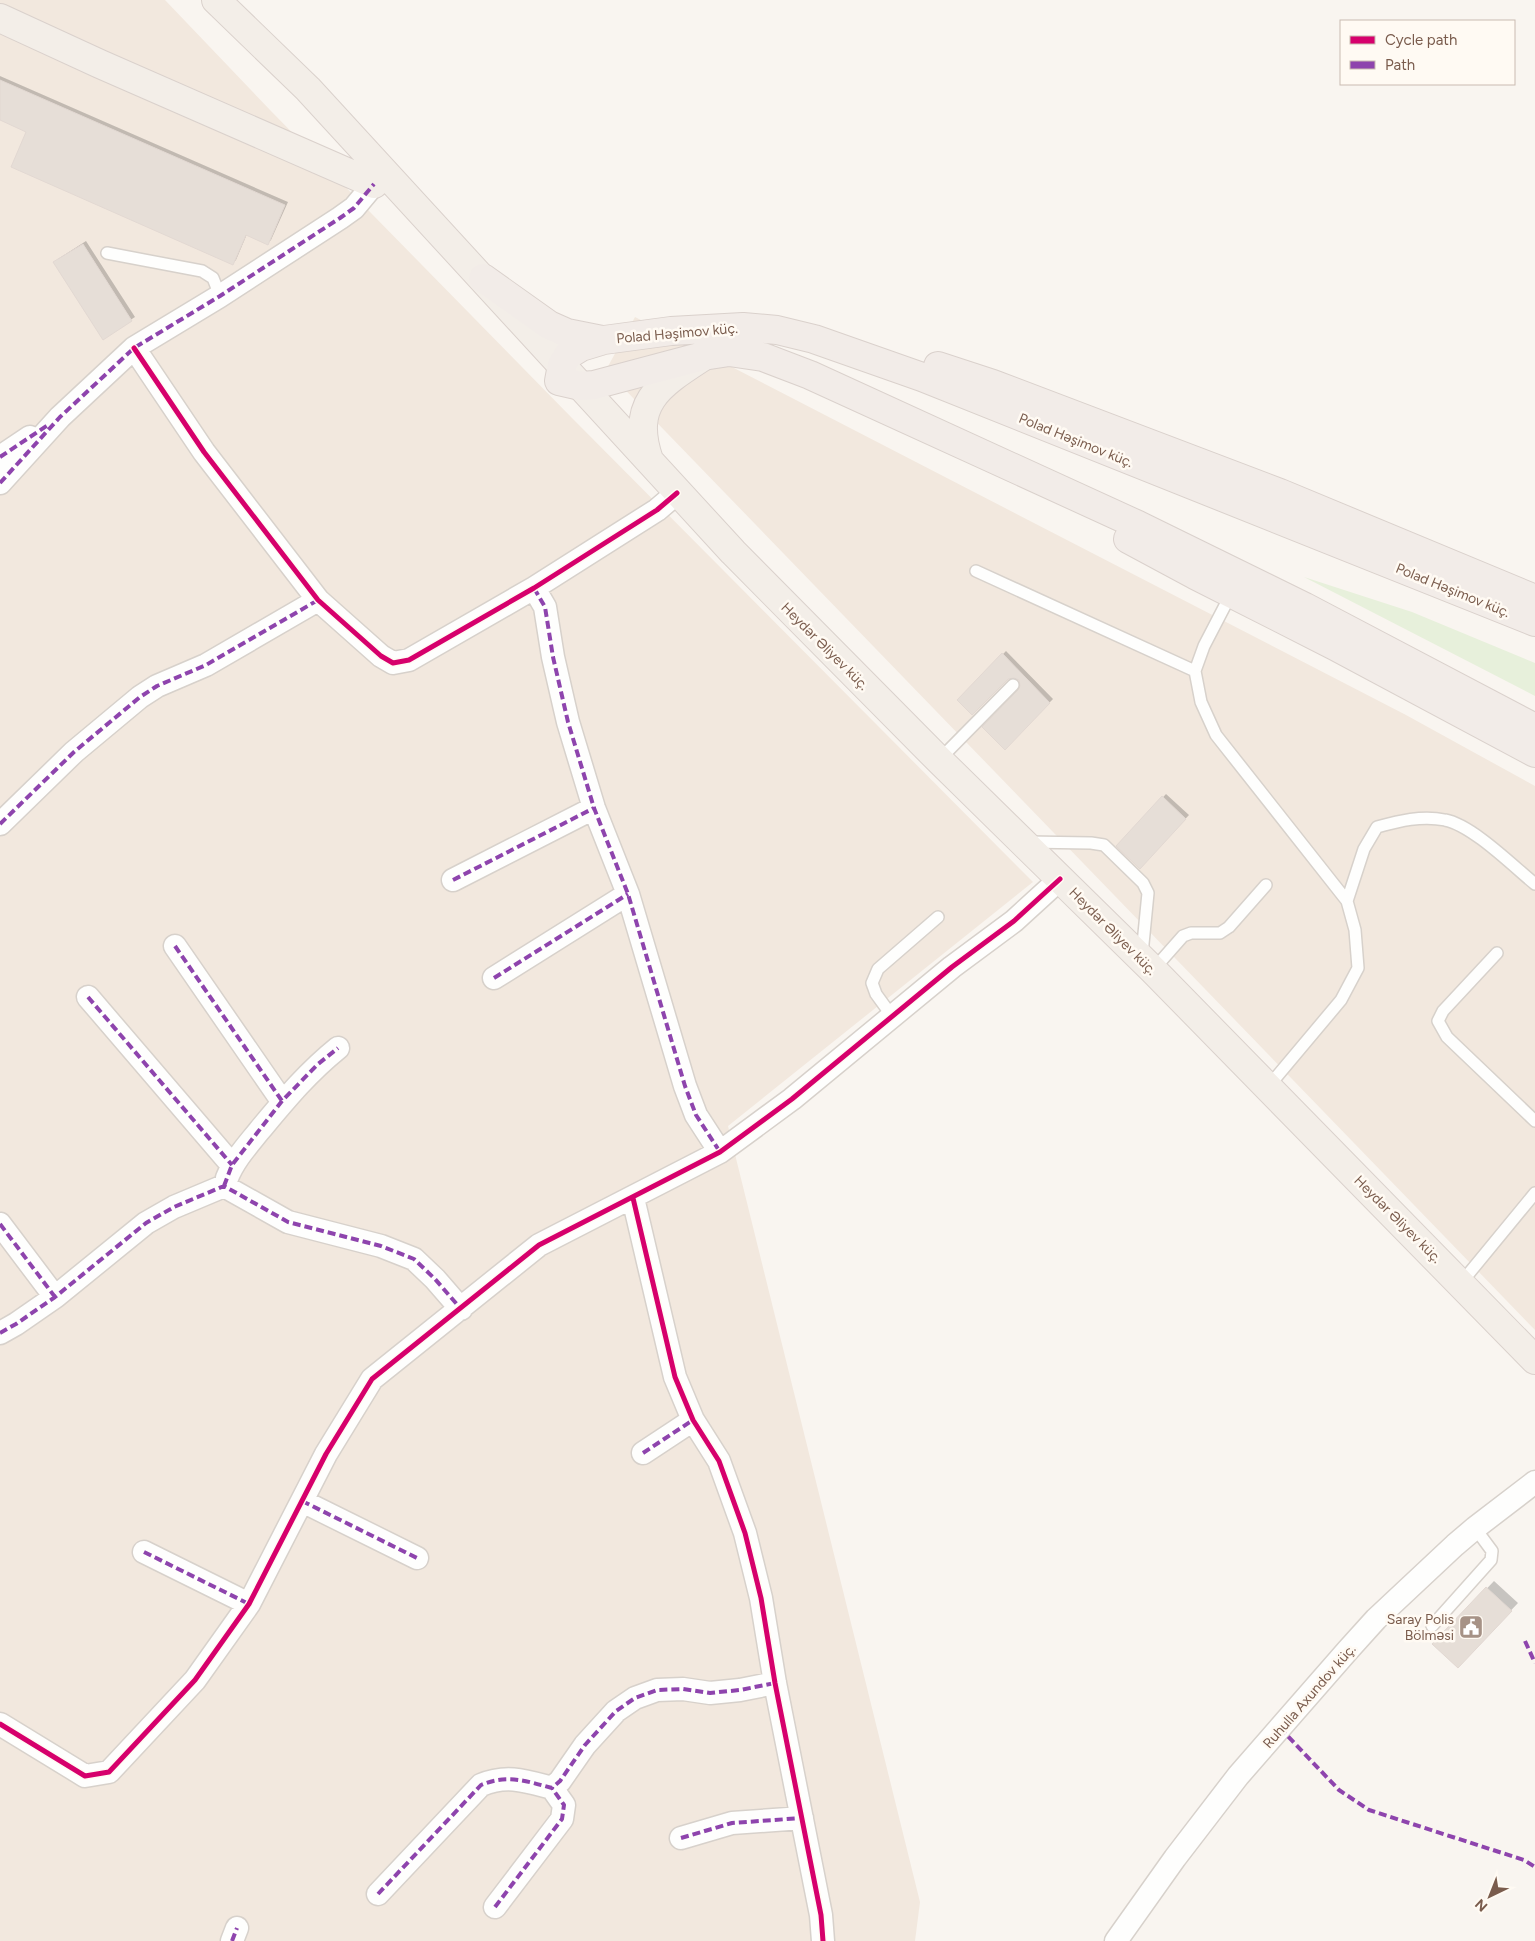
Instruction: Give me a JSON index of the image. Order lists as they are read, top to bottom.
{
  "streets": {
    "highway": ["Polad Həşimov küç."],
    "main road": ["Heydər Əliyev küç."],
    "street": ["Ruhulla Axundov küç."]
  },
  "places": {
    "public building": ["Saray Polis Bölməsi"]
  },
  "legend": ["Cycle path", "Path"],
  "north": "bottom left"
}
